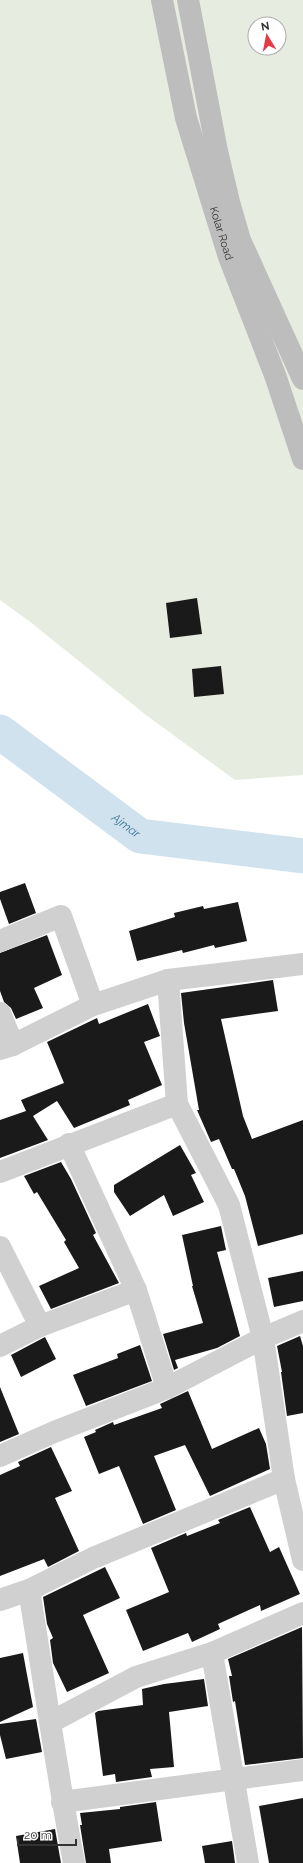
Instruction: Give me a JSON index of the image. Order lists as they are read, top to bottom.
{
  "streets": {
    "main road": ["Kolar Road"]
  },
  "water": ["Ajmar"],
  "scale_bar": "20 m",
  "north": "top"
}
